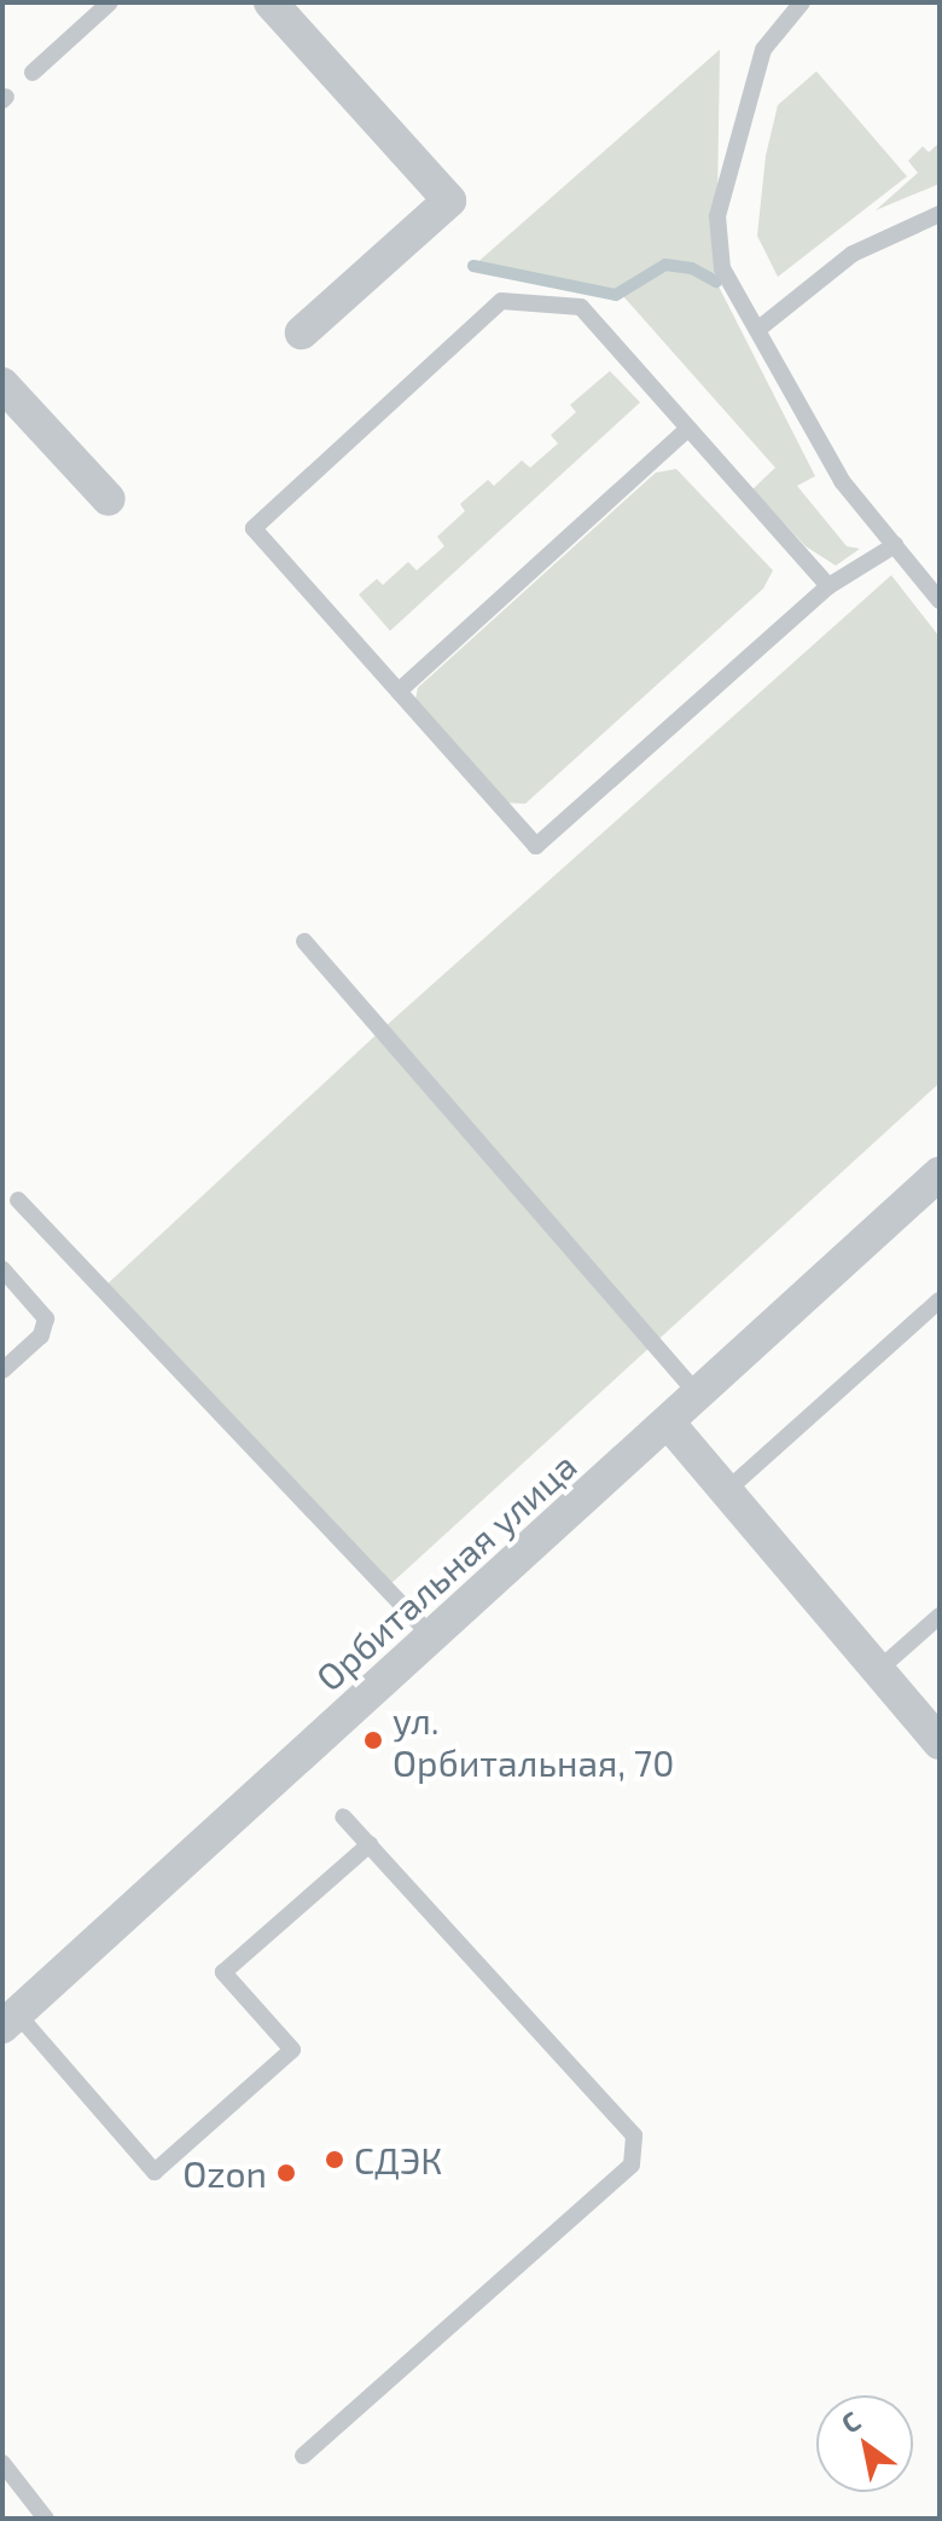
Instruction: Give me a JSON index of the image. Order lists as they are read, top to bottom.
{
  "streets": {
    "street": ["Орбитальная улица"]
  },
  "places": ["ул. Орбитальная, 70", "СДЭК", "Ozon"],
  "north": "top left"
}
